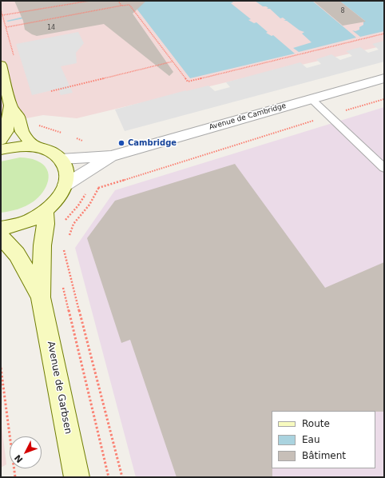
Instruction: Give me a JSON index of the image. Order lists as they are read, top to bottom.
{
  "streets": {
    "main road": ["Avenue de Garbsen"],
    "street": ["Avenue de Cambridge"]
  },
  "places": ["Cambridge"],
  "house_numbers": ["8", "14"],
  "legend": ["Route", "Eau", "Bâtiment"],
  "north": "bottom left"
}
